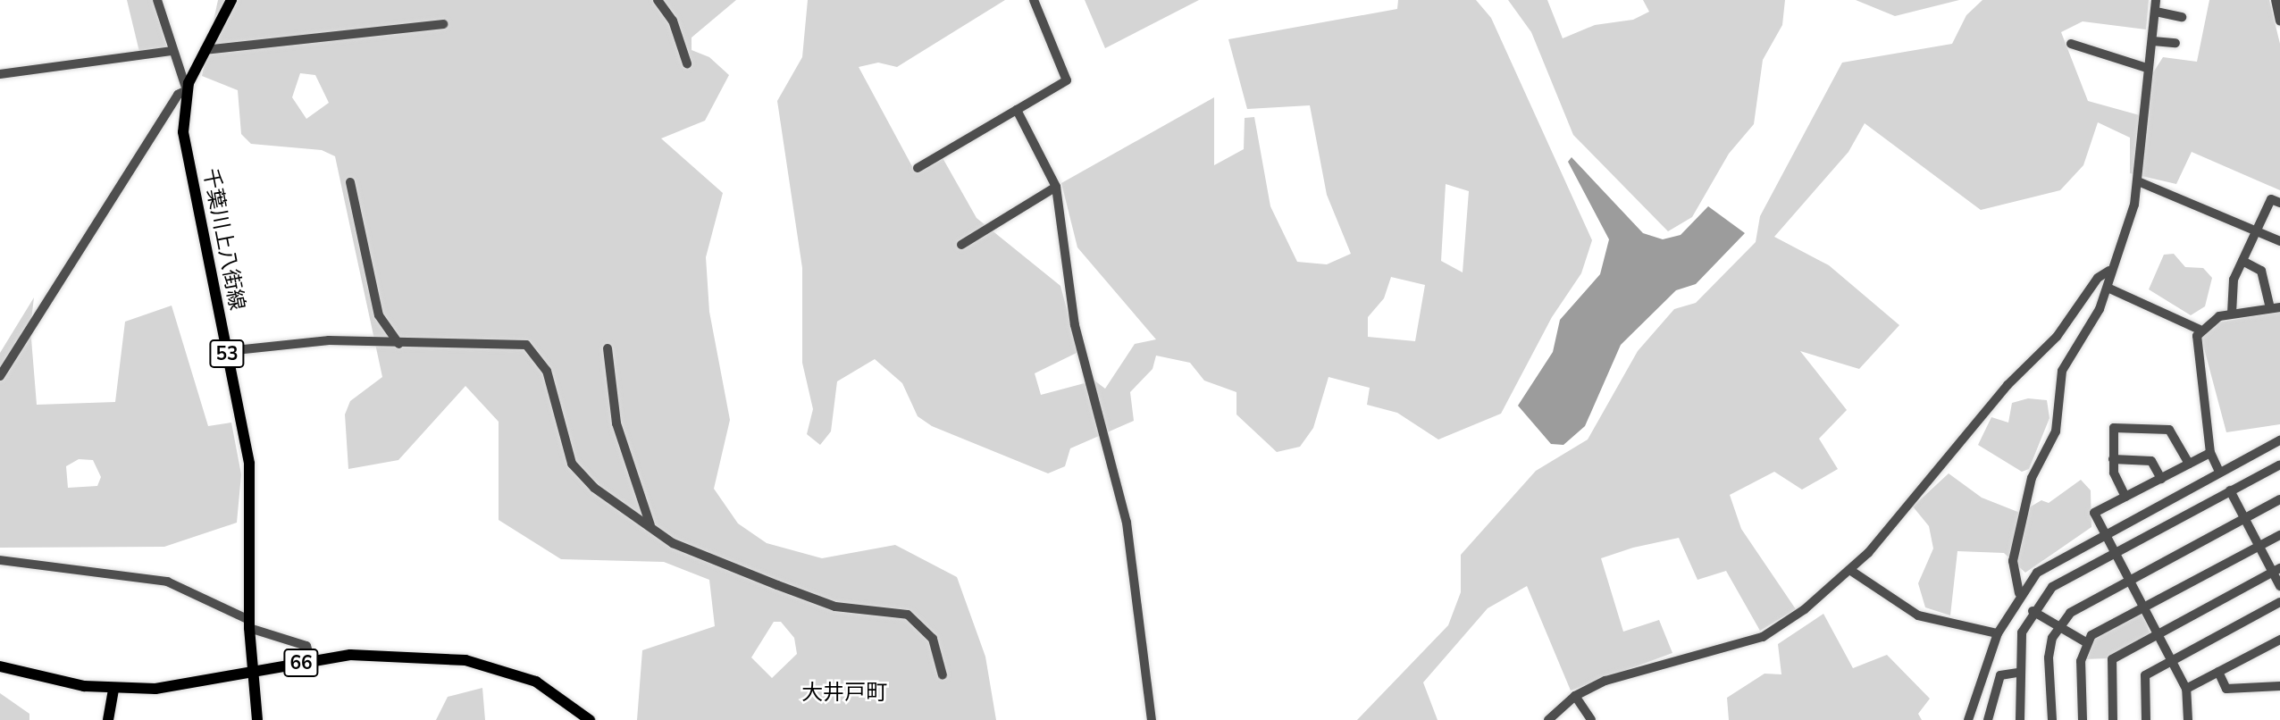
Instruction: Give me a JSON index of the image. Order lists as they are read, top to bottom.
{
  "streets": {
    "main road": ["千葉川上八街線", "53", "66"]
  },
  "crossings": [
    ["千葉川上八街線", "66"]
  ],
  "districts": ["大井戸町"]
}
